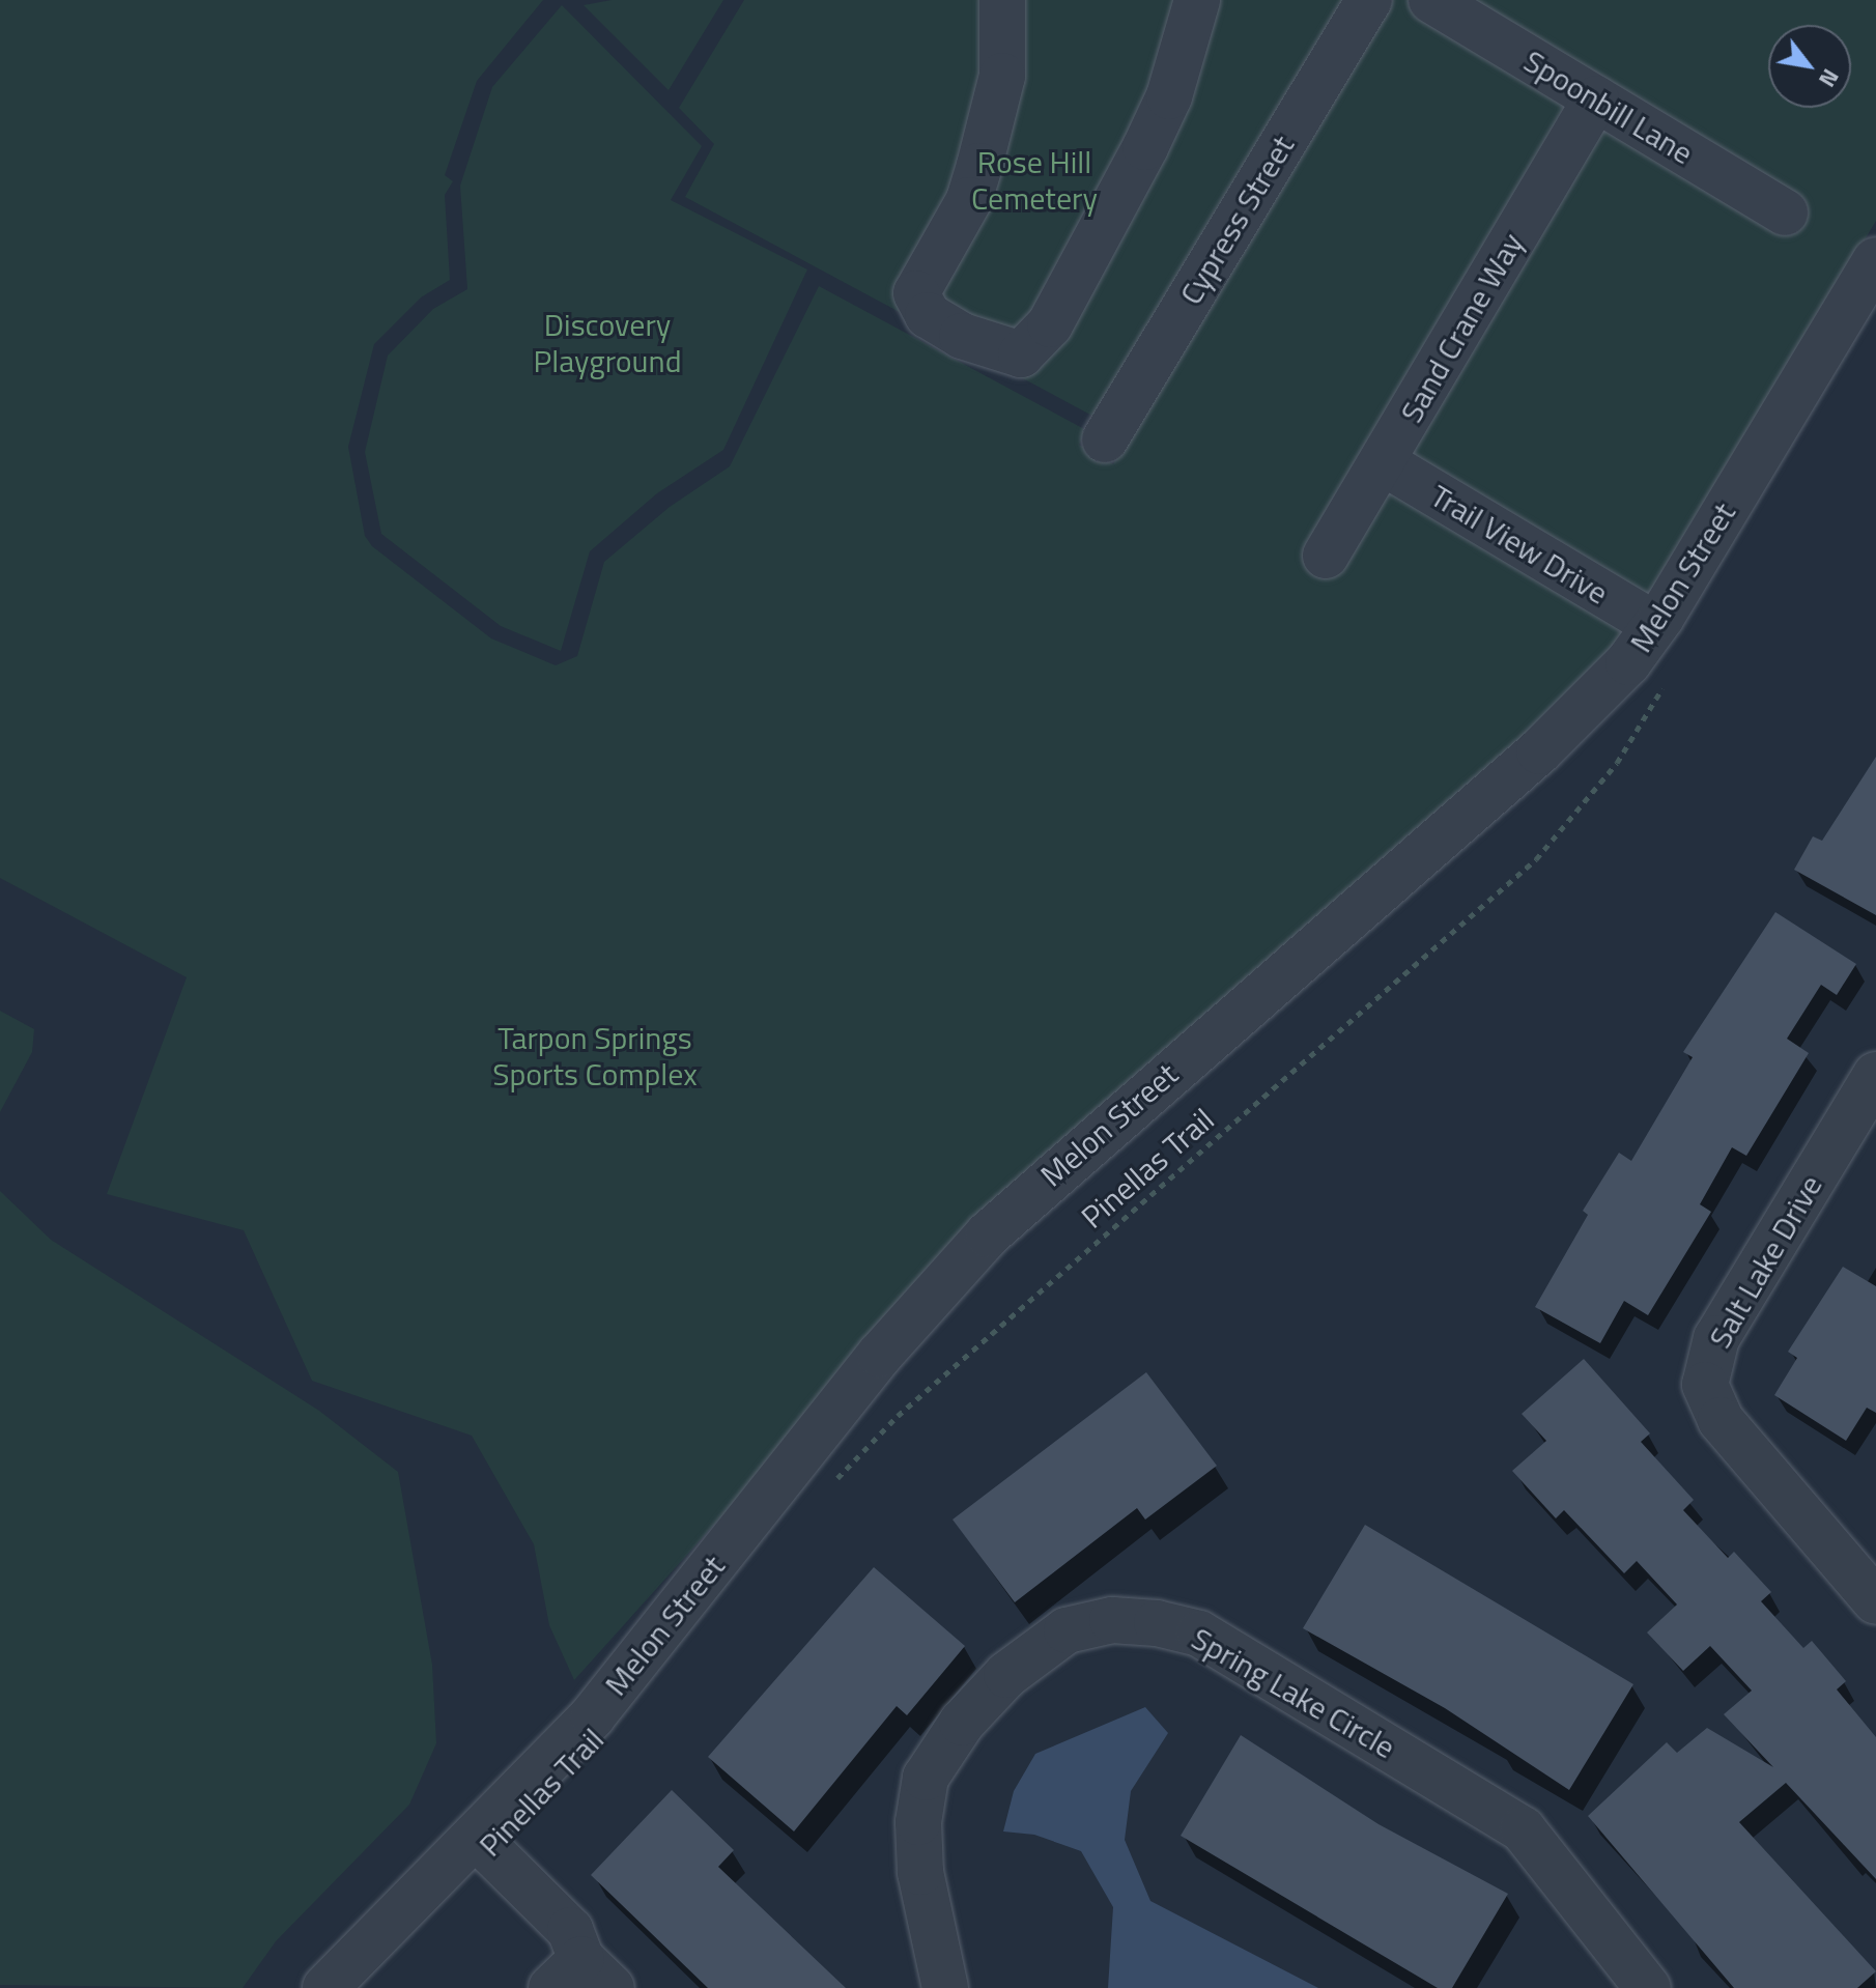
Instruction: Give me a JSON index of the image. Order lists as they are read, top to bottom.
{
  "streets": {
    "street": [
      "Spoonbill Lane",
      "Cypress Street",
      "Sand Crane Way",
      "Trail View Drive",
      "Melon Street",
      "Salt Lake Drive",
      "Spring Lake Circle"
    ],
    "path": ["Pinellas Trail"]
  },
  "crossings": [
    ["Spoonbill Lane", "Sand Crane Way"],
    ["Sand Crane Way", "Trail View Drive"],
    ["Trail View Drive", "Melon Street"]
  ],
  "parks": ["Rose Hill Cemetery", "Discovery Playground", "Tarpon Springs Sports Complex"],
  "north": "bottom right"
}
